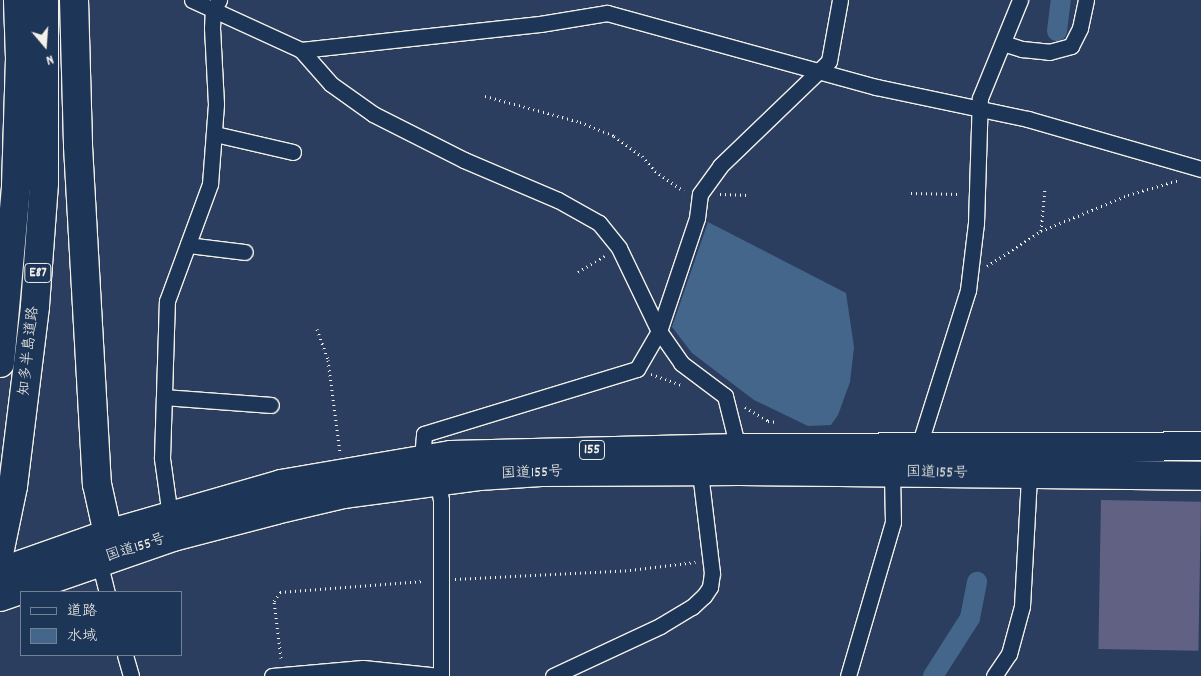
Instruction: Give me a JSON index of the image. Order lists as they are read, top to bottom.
{
  "streets": {
    "highway": [
      "E87",
      "知多半島道路",
      "155",
      "国道155号"
    ]
  },
  "legend": ["道路", "水域"],
  "north": "bottom"
}
